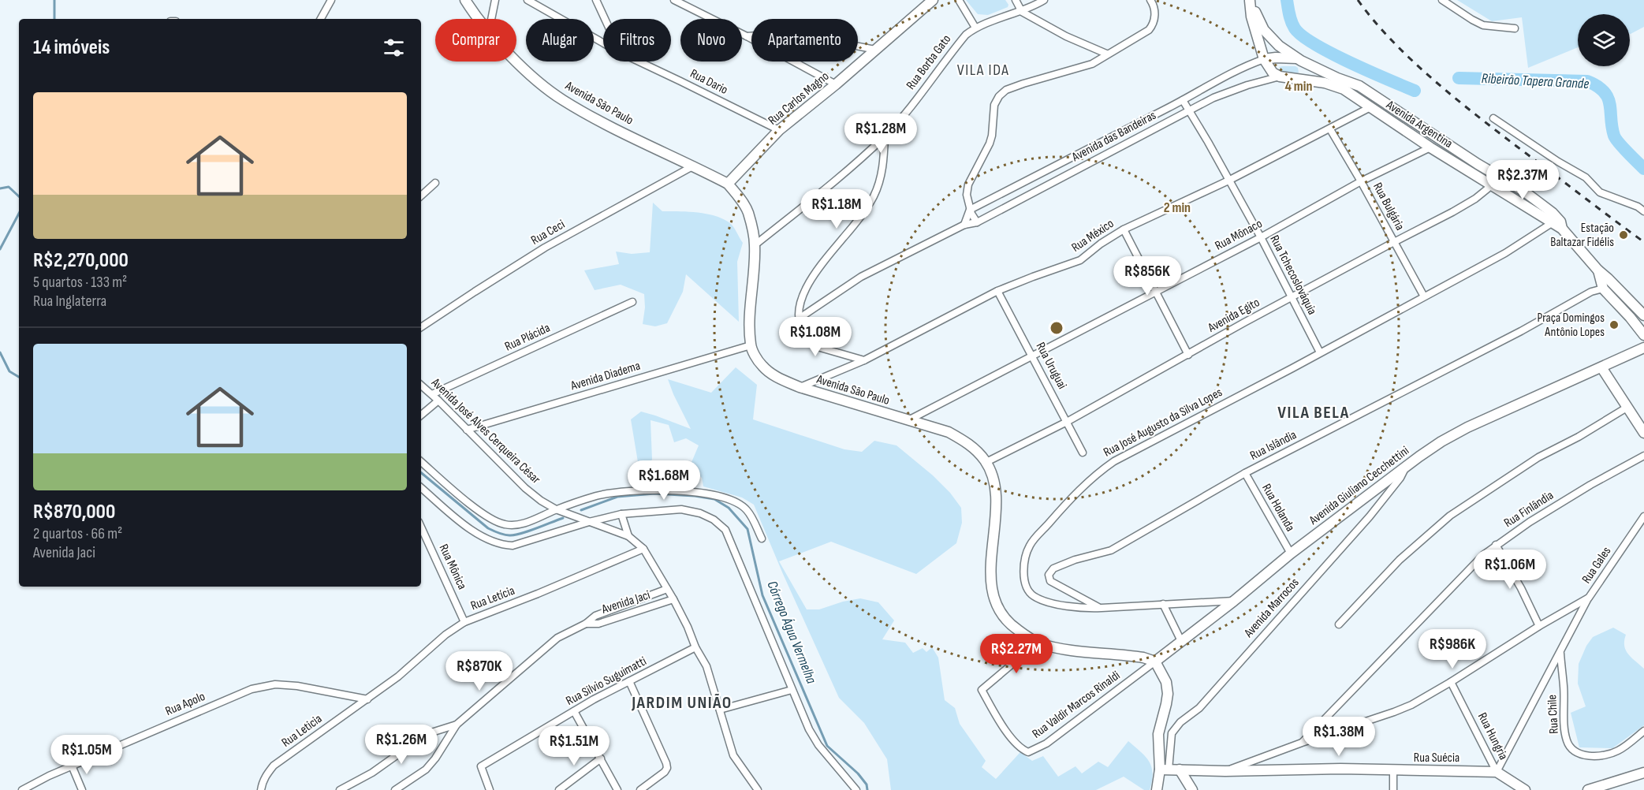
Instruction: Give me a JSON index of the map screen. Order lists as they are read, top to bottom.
{
  "streets": {
    "street": [
      "Rua Borba Gato",
      "Rua Dario",
      "Rua Carlos Magno",
      "Avenida São Paulo",
      "Avenida Argentina",
      "Avenida das Bandeiras",
      "Rua Bulgária",
      "Rua Ceci",
      "Rua Mônaco",
      "Rua México",
      "Rua Tchecoslováquia",
      "Avenida Egito",
      "Rua Plácida",
      "Rua Uruguai",
      "Avenida Diadema",
      "Rua José Augusto da Silva Lopes",
      "Avenida José Alves Cerqueira César",
      "Rua Islândia",
      "Avenida Giuliano Cecchettini",
      "Rua Holanda",
      "Rua Finlândia",
      "Rua Gales",
      "Rua Mônica",
      "Rua Letícia",
      "Avenida Jaci",
      "Avenida Marrocos",
      "Rua Silvio Suguimatti",
      "Rua Apolo",
      "Rua Valdir Marcos Rinaldi",
      "Rua Chile",
      "Rua Leticia",
      "Rua Hungria",
      "Rua Suécia"
    ]
  },
  "crossings": [
    ["Rua Borba Gato", "Avenida São Paulo"],
    ["Rua Dario", "Rua Carlos Magno"],
    ["Rua Carlos Magno", "Avenida São Paulo"],
    ["Avenida São Paulo", "Rua Ceci"],
    ["Avenida São Paulo", "Rua Mônaco"],
    ["Avenida São Paulo", "Rua México"],
    ["Avenida São Paulo", "Avenida Egito"],
    ["Avenida São Paulo", "Avenida Diadema"],
    ["Avenida São Paulo", "Avenida Giuliano Cecchettini"],
    ["Avenida São Paulo", "Rua Valdir Marcos Rinaldi"],
    ["Avenida Argentina", "Avenida das Bandeiras"],
    ["Avenida Argentina", "Rua Mônaco"],
    ["Avenida Argentina", "Rua México"],
    ["Avenida Argentina", "Avenida Egito"],
    ["Avenida Argentina", "Rua José Augusto da Silva Lopes"],
    ["Avenida das Bandeiras", "Rua Tchecoslováquia"],
    ["Rua Bulgária", "Rua Mônaco"],
    ["Rua Bulgária", "Rua México"],
    ["Rua Bulgária", "Avenida Egito"],
    ["Rua Bulgária", "Rua José Augusto da Silva Lopes"],
    ["Rua Mônaco", "Rua Tchecoslováquia"],
    ["Rua Mônaco", "Rua Uruguai"],
    ["Rua México", "Rua Tchecoslováquia"],
    ["Rua México", "Rua Uruguai"],
    ["Rua Tchecoslováquia", "Avenida Egito"],
    ["Rua Tchecoslováquia", "Rua José Augusto da Silva Lopes"],
    ["Avenida Egito", "Rua Uruguai"],
    ["Rua Plácida", "Avenida José Alves Cerqueira César"],
    ["Avenida Diadema", "Avenida José Alves Cerqueira César"],
    ["Rua José Augusto da Silva Lopes", "Rua Islândia"],
    ["Rua José Augusto da Silva Lopes", "Avenida Giuliano Cecchettini"],
    ["Avenida José Alves Cerqueira César", "Rua Letícia"],
    ["Avenida José Alves Cerqueira César", "Avenida Jaci"],
    ["Avenida José Alves Cerqueira César", "Rua Silvio Suguimatti"],
    ["Rua Islândia", "Rua Holanda"],
    ["Avenida Giuliano Cecchettini", "Rua Holanda"],
    ["Avenida Giuliano Cecchettini", "Avenida Marrocos"],
    ["Avenida Giuliano Cecchettini", "Rua Valdir Marcos Rinaldi"],
    ["Rua Finlândia", "Rua Gales"],
    ["Rua Gales", "Rua Hungria"],
    ["Rua Gales", "Rua Suécia"],
    ["Rua Mônica", "Rua Letícia"],
    ["Rua Letícia", "Rua Apolo"],
    ["Rua Letícia", "Rua Leticia"],
    ["Avenida Marrocos", "Rua Suécia"],
    ["Rua Apolo", "Rua Leticia"],
    ["Rua Hungria", "Rua Suécia"]
  ],
  "districts": ["VILA IDA", "VILA BELA", "JARDIM UNIÃO"],
  "water": ["Ribeirão Tapera Grande", "Córrego Água Vermelha"],
  "places": ["Estação Baltazar Fidélis", "Praça Domingos Antônio Lopes"],
  "page": {
    "chip": [
      "Comprar",
      "Alugar",
      "Filtros",
      "Novo",
      "Apartamento"
    ],
    "heading": "14 imóveis",
    "list": [
      {
        "name": "R$2,270,000",
        "note": "5 quartos · 133 m² · Rua Inglaterra"
      },
      {
        "name": "R$870,000",
        "note": "2 quartos · 66 m² · Avenida Jaci"
      }
    ],
    "price": [
      "R$1.28M",
      "R$2.37M",
      "R$1.18M",
      "R$856K",
      "R$1.08M",
      "R$1.68M",
      "R$1.06M",
      "R$986K",
      "R$2.27M",
      "R$870K",
      "R$1.38M",
      "R$1.26M",
      "R$1.51M",
      "R$1.05M"
    ]
  },
  "rings": ["4 min", "2 min"]
}
